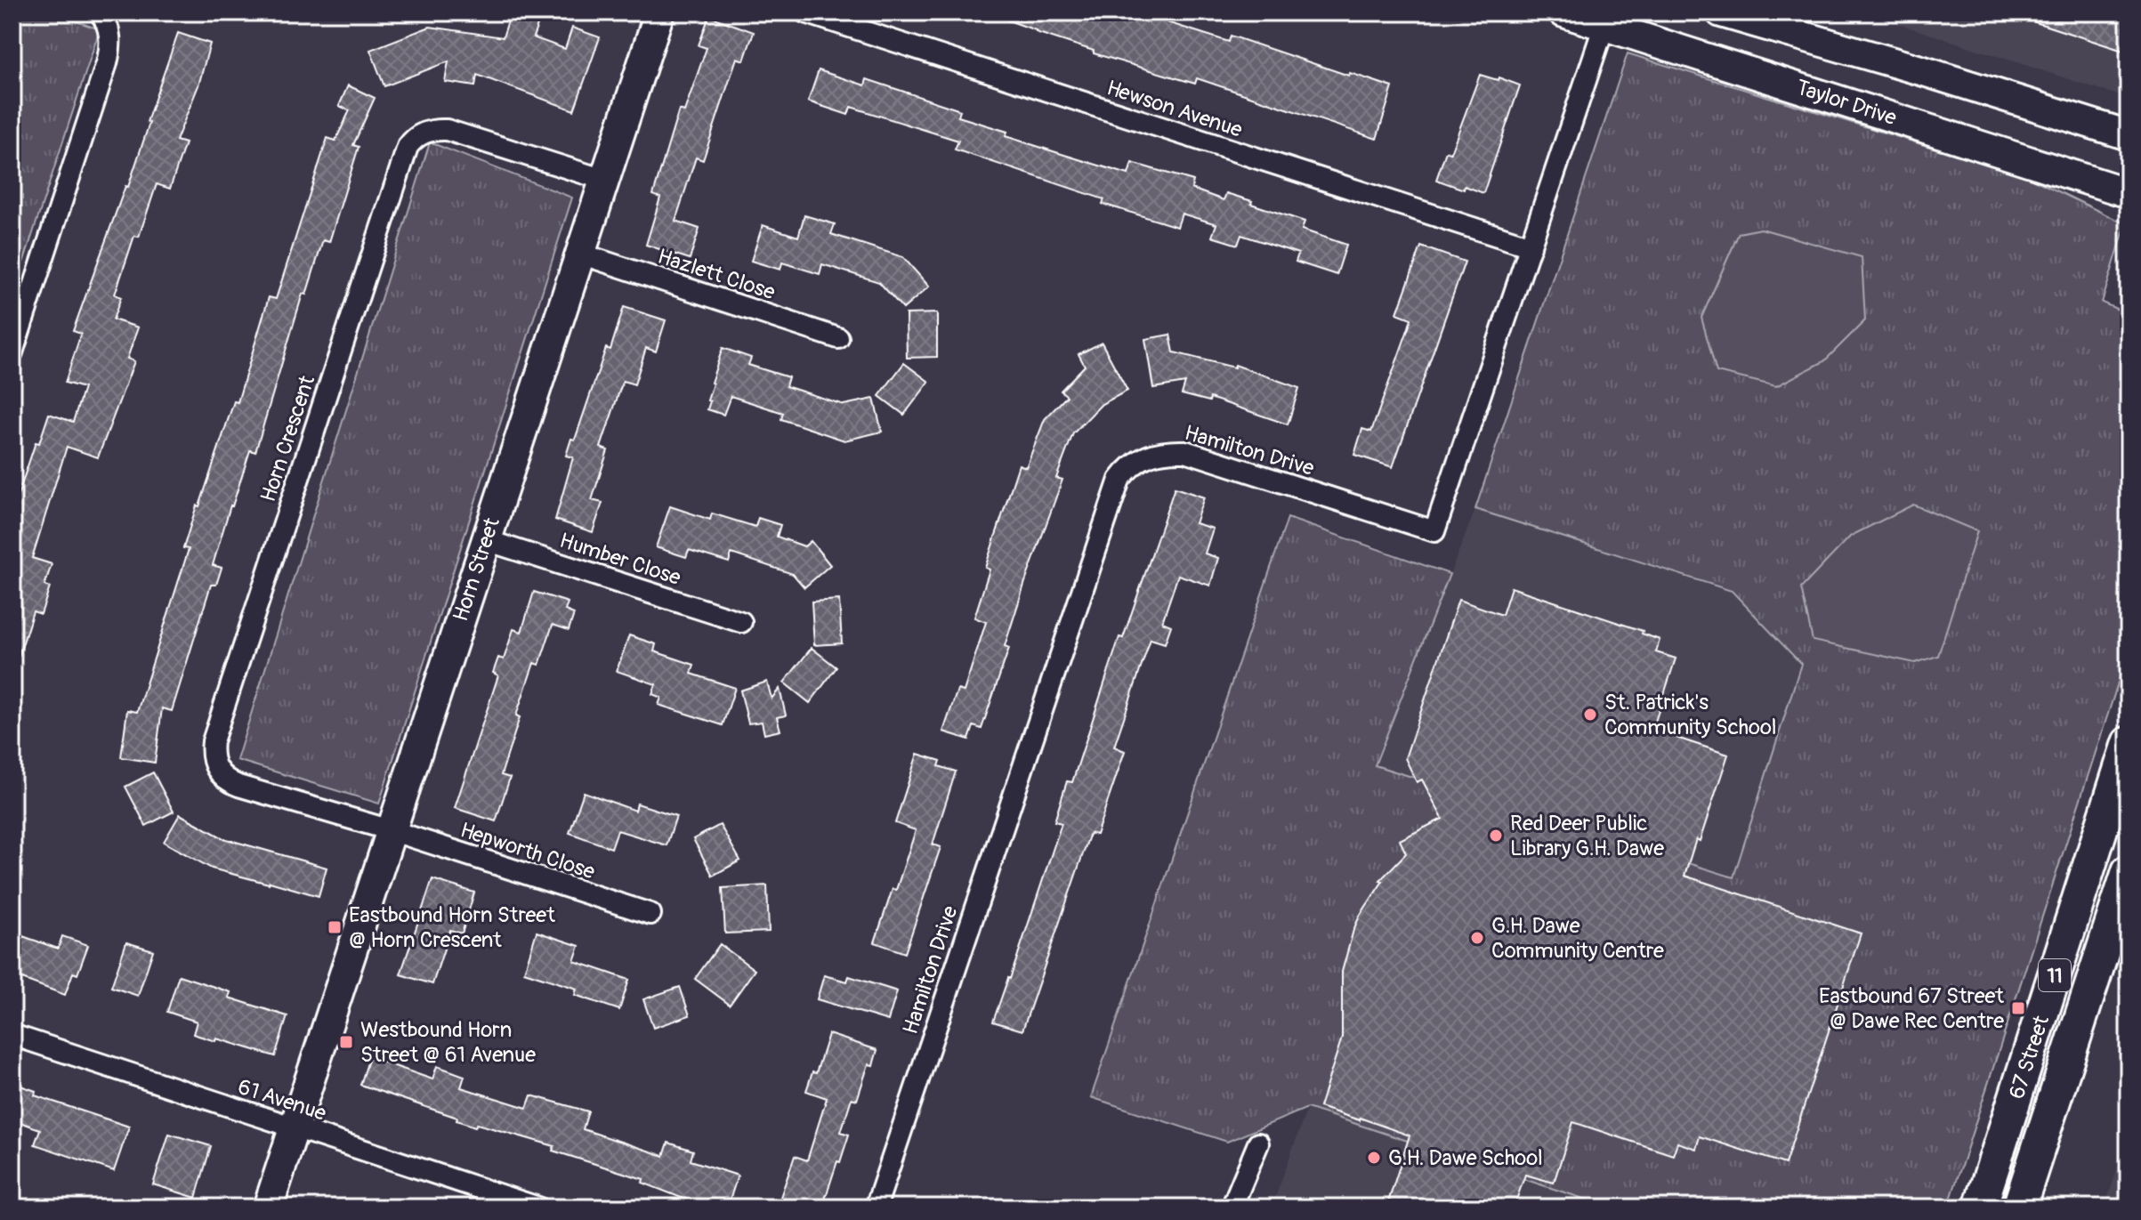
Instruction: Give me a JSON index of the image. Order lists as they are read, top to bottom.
{
  "streets": {
    "main road": ["11", "67 Street"],
    "street": [
      "Taylor Drive",
      "Hewson Avenue",
      "Hazlett Close",
      "Horn Crescent",
      "Hamilton Drive",
      "Humber Close",
      "Horn Street",
      "Hepworth Close",
      "61 Avenue"
    ]
  },
  "crossings": [
    ["Taylor Drive", "Hamilton Drive"],
    ["Hewson Avenue", "Hamilton Drive"],
    ["Hazlett Close", "Horn Street"],
    ["Horn Crescent", "Horn Street"],
    ["Horn Crescent", "Hepworth Close"],
    ["Humber Close", "Horn Street"],
    ["Horn Street", "Hepworth Close"],
    ["Horn Street", "61 Avenue"]
  ],
  "places": {
    "other": [
      "St. Patrick's Community School",
      "Red Deer Public Library G.H. Dawe",
      "G.H. Dawe Community Centre",
      "G.H. Dawe School"
    ],
    "transit": ["Eastbound Horn Street @ Horn Crescent", "Eastbound 67 Street @ Dawe Rec Centre", "Westbound Horn Street @ 61 Avenue"]
  }
}
